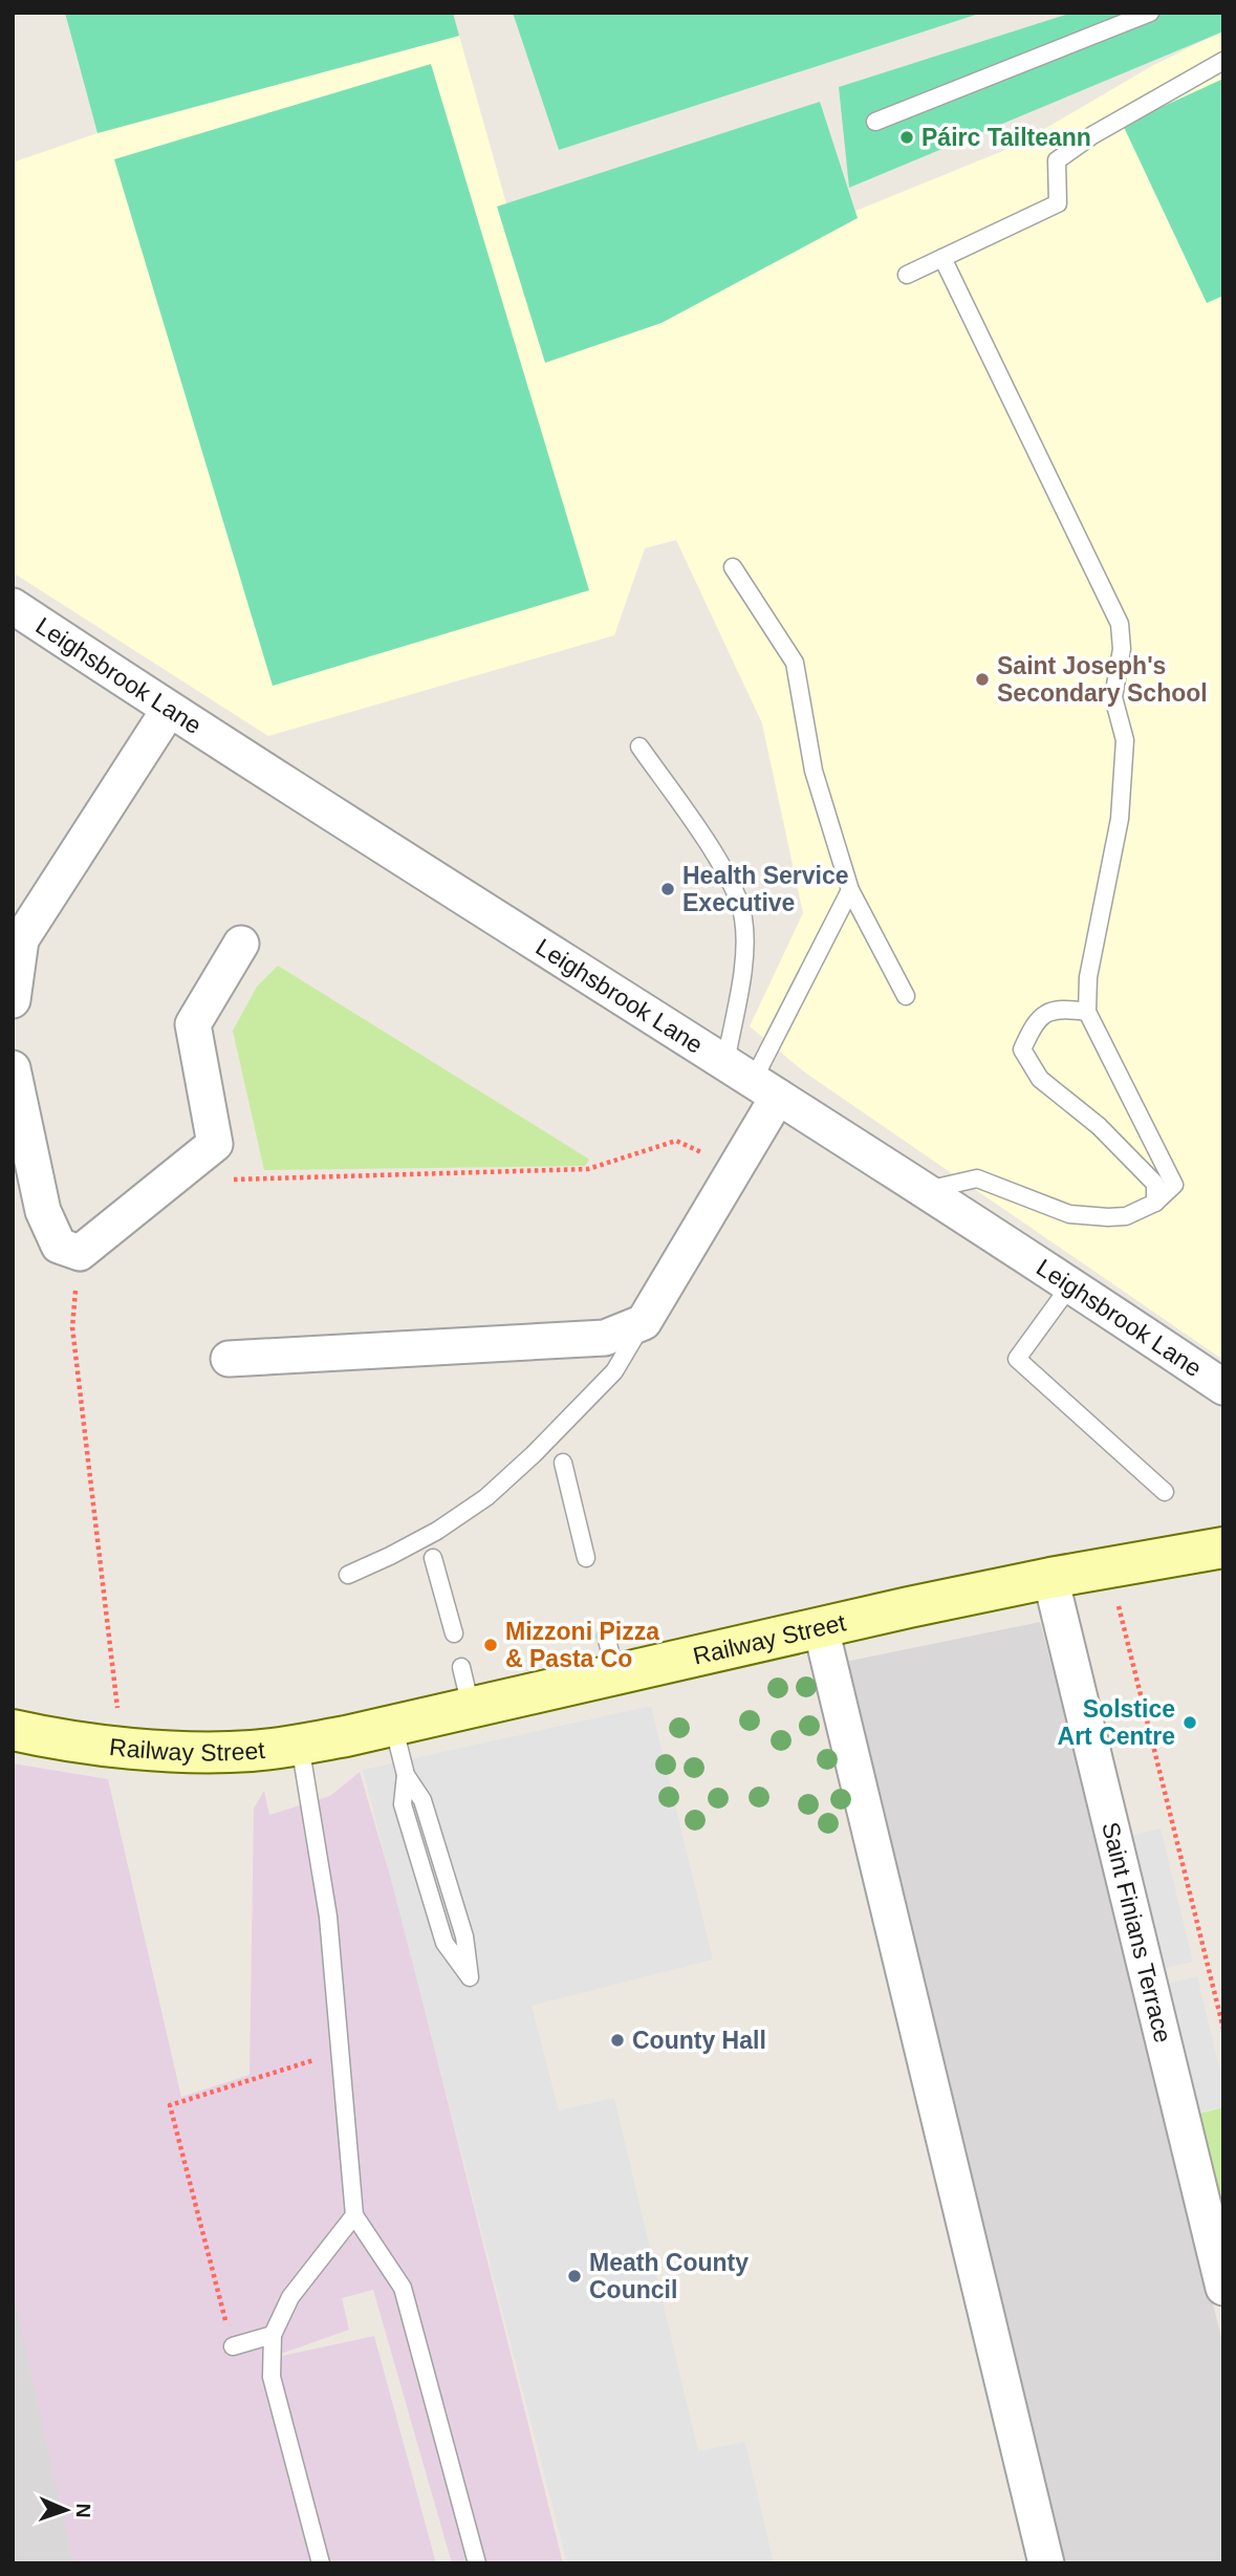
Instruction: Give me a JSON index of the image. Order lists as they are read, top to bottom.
{
  "streets": {
    "main road": ["Railway Street"],
    "street": ["Leighsbrook Lane", "Saint Finians Terrace"]
  },
  "crossings": [
    ["Railway Street", "Saint Finians Terrace"]
  ],
  "places": [
    "Páirc Tailteann",
    "Saint Joseph's Secondary School",
    "Health Service Executive",
    "Mizzoni Pizza & Pasta Co",
    "Solstice Art Centre",
    "County Hall",
    "Meath County Council"
  ],
  "north": "right"
}
